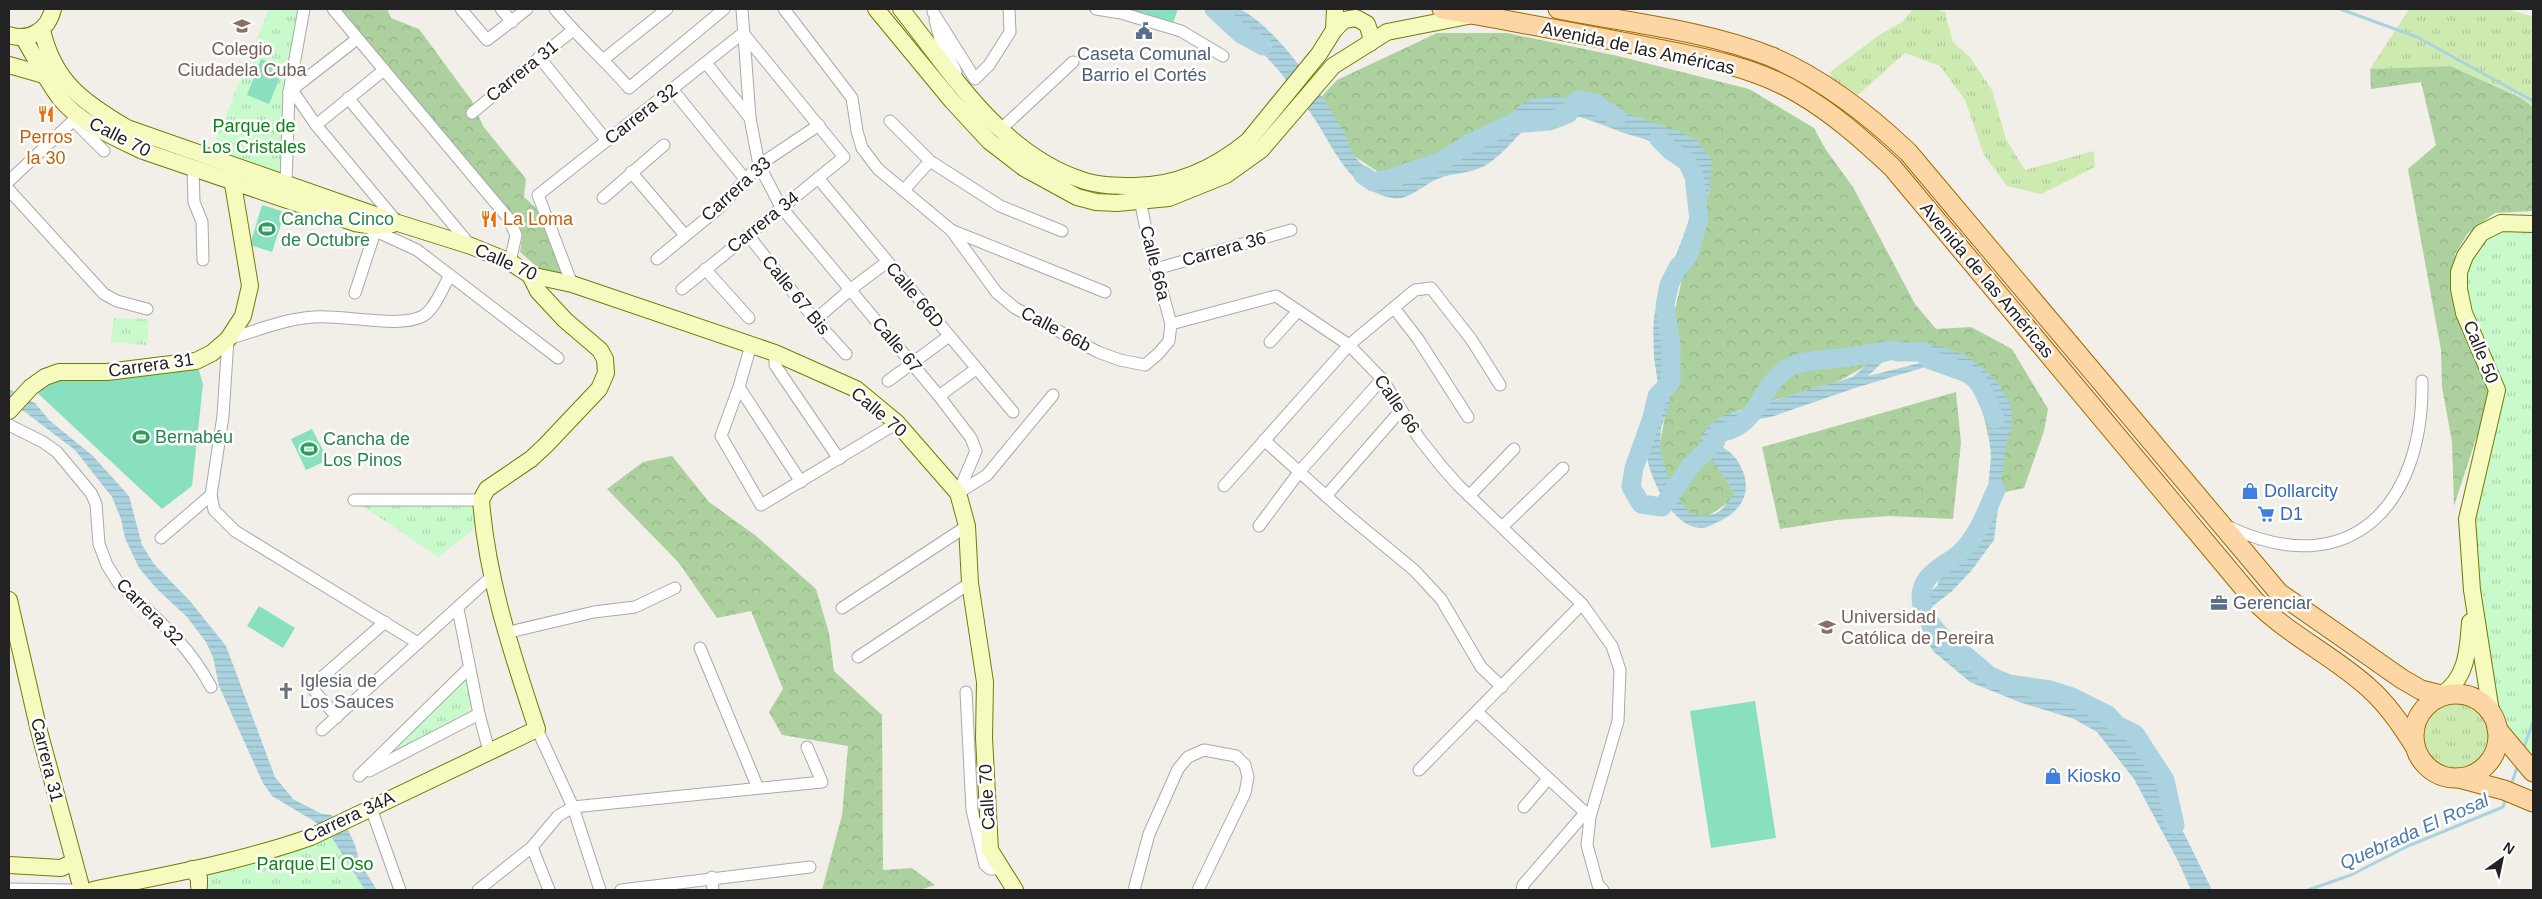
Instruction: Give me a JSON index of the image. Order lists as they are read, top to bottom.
{
  "streets": {
    "main road": [
      "Avenida de las Américas",
      "Carrera 31",
      "Calle 70",
      "Calle 50",
      "Carrera 34A"
    ],
    "street": [
      "Carrera 32",
      "Carrera 33",
      "Carrera 34",
      "Carrera 36",
      "Calle 66a",
      "Calle 67 Bis",
      "Calle 66D",
      "Calle 66b",
      "Calle 67",
      "Calle 66"
    ]
  },
  "crossings": [
    ["Avenida de las Américas", "Calle 50"],
    ["Carrera 31", "Calle 70"],
    ["Carrera 32", "Calle 70"],
    ["Carrera 32", "Calle 67"],
    ["Calle 70", "Calle 67"],
    ["Carrera 33", "Carrera 34"],
    ["Carrera 33", "Calle 67"],
    ["Carrera 34", "Calle 67 Bis"],
    ["Carrera 34", "Calle 66D"],
    ["Carrera 34", "Calle 67"],
    ["Carrera 36", "Calle 66a"],
    ["Calle 66a", "Calle 66b"],
    ["Calle 66a", "Calle 66"],
    ["Calle 66b", "Calle 66"]
  ],
  "water": ["Quebrada El Rosal"],
  "parks": ["Parque de Los Cristales", "Parque El Oso"],
  "places": {
    "school or university": ["Colegio Ciudadela Cuba", "Universidad Católica de Pereira"],
    "public building": ["Caseta Comunal Barrio el Cortés"],
    "restaurant": ["Perros la 30", "La Loma"],
    "sports": ["Cancha Cinco de Octubre", "Bernabéu", "Cancha de Los Pinos"],
    "shop": ["Dollarcity", "Kiosko"],
    "supermarket": ["D1"],
    "office": ["Gerenciar"],
    "church": ["Iglesia de Los Sauces"]
  },
  "north": "top right"
}
